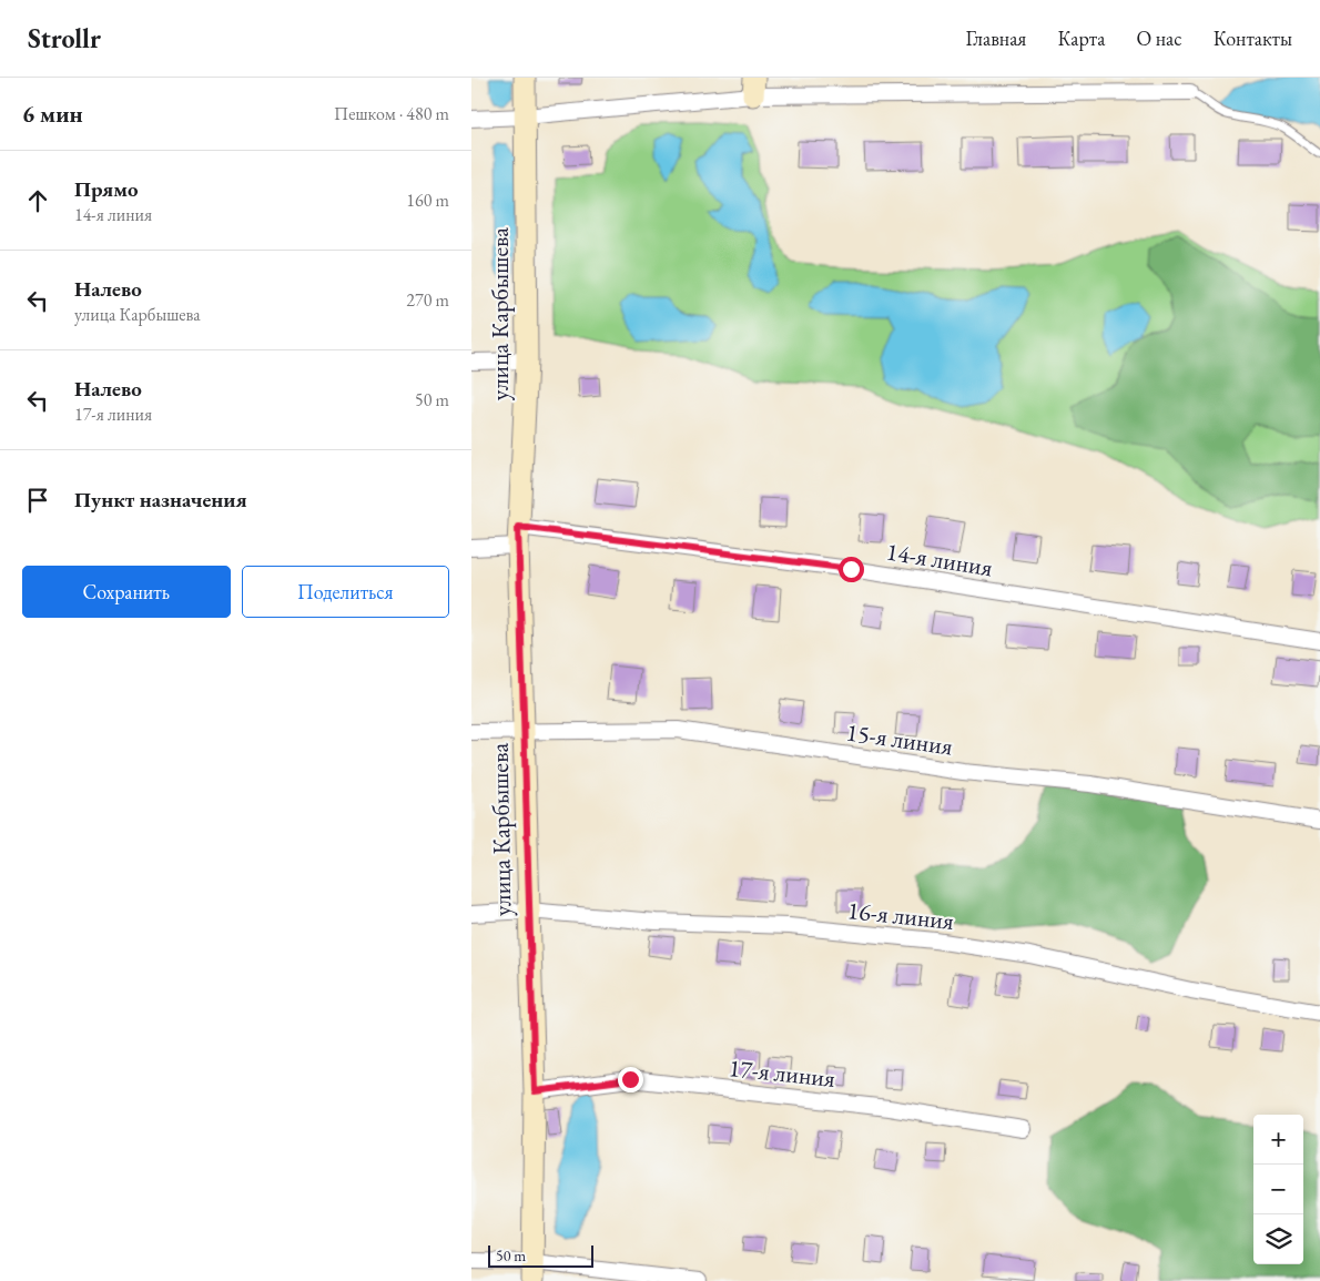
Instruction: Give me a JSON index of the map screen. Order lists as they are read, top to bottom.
{
  "streets": {
    "main road": ["улица Карбышева"],
    "street": [
      "14-я линия",
      "15-я линия",
      "16-я линия",
      "17-я линия"
    ]
  },
  "crossings": [
    ["улица Карбышева", "14-я линия"],
    ["улица Карбышева", "15-я линия"],
    ["улица Карбышева", "16-я линия"],
    ["улица Карбышева", "17-я линия"]
  ],
  "scale_bar": "50 m",
  "page": {
    "header": "Strollr",
    "nav": [
      "Главная",
      "Карта",
      "О нас",
      "Контакты"
    ],
    "heading": ["6 мин", "Пешком · 480 m"],
    "list": [
      ["Прямо", "14-я линия", "160 m"],
      ["Налево", "улица Карбышева", "270 m"],
      ["Налево", "17-я линия", "50 m"],
      "Пункт назначения"
    ],
    "buttons": ["Сохранить", "Поделиться"],
    "map_buttons": ["+", "−"],
    "scale": "50 m"
  }
}
